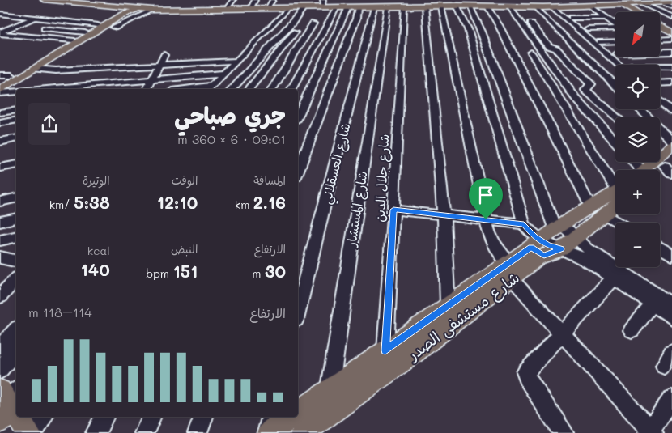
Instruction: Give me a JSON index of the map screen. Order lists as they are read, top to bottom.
{
  "streets": {
    "main road": ["شارع مستشفى الصدر"],
    "street": ["شارع العسقلاني", "شارع جلال الدين", "شارع المستشار"]
  },
  "crossings": [
    ["شارع العسقلاني", "شارع المستشار"],
    ["شارع جلال الدين", "شارع مستشفى الصدر"],
    ["شارع المستشار", "شارع مستشفى الصدر"]
  ],
  "north": "bottom left",
  "page": {
    "map_buttons": ["+", "−"],
    "heading": ["جري صباحي", "09:01 · 6 × 360 m"],
    "stats": [
      ["المسافة", "2.16 km"],
      ["الوقت", "12:10"],
      ["الوتيرة", "5:38 /km"],
      ["الارتفاع", "30 m"],
      ["النبض", "151 bpm"],
      ["kcal", "140"]
    ],
    "chart": ["الارتفاع", "114–118 m"]
  }
}
